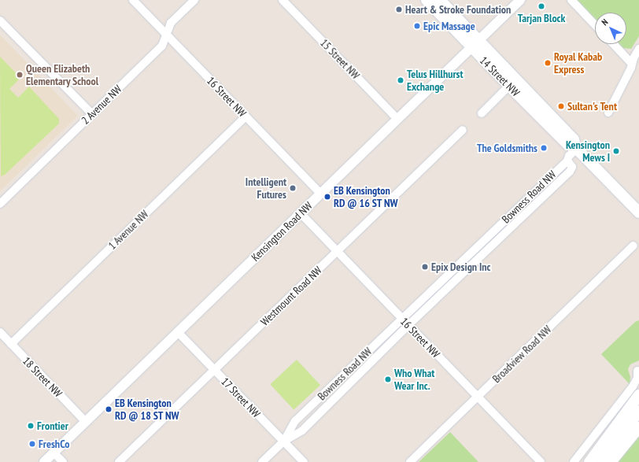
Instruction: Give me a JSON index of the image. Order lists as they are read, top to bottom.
{
  "streets": {
    "main road": ["14 Street NW"],
    "street": [
      "15 Street NW",
      "16 Street NW",
      "2 Avenue NW",
      "Bowness Road NW",
      "1 Avenue NW",
      "Kensington Road NW",
      "Westmount Road NW",
      "Broadview Road NW",
      "18 Street NW",
      "17 Street NW"
    ]
  },
  "crossings": [
    ["15 Street NW", "Kensington Road NW"],
    ["14 Street NW", "Kensington Road NW"],
    ["16 Street NW", "2 Avenue NW"],
    ["16 Street NW", "Bowness Road NW"],
    ["16 Street NW", "1 Avenue NW"],
    ["16 Street NW", "Kensington Road NW"],
    ["16 Street NW", "Westmount Road NW"],
    ["16 Street NW", "Broadview Road NW"],
    ["Bowness Road NW", "17 Street NW"],
    ["1 Avenue NW", "18 Street NW"],
    ["Kensington Road NW", "18 Street NW"],
    ["Kensington Road NW", "17 Street NW"],
    ["Westmount Road NW", "17 Street NW"]
  ],
  "places": [
    "Tarjan Block",
    "Heart & Stroke Foundation",
    "Epic Massage",
    "Royal Kabab Express",
    "Queen Elizabeth Elementary School",
    "Telus Hillhurst Exchange",
    "Sultan's Tent",
    "The Goldsmiths",
    "Kensington Mews I",
    "Intelligent Futures",
    "EB Kensington RD @ 16 ST NW",
    "Epix Design Inc",
    "Who What Wear Inc.",
    "EB Kensington RD @ 18 ST NW",
    "Frontier",
    "FreshCo"
  ],
  "north": "top left"
}
